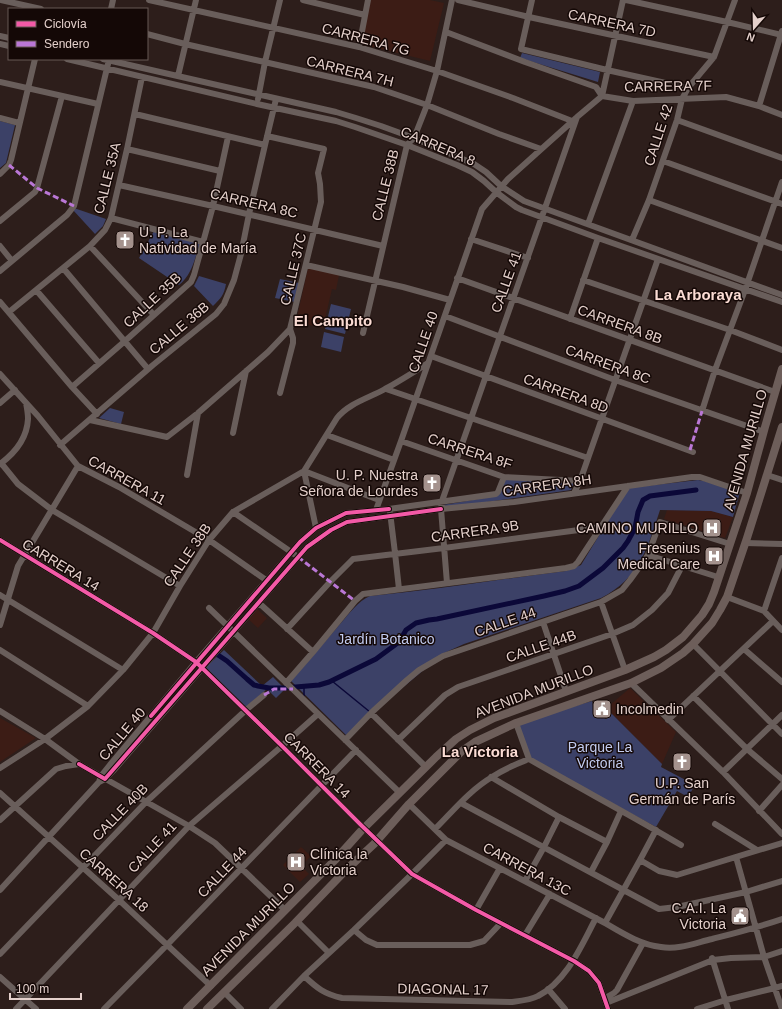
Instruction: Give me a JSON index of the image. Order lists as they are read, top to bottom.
{
  "streets": {
    "main road": ["AVENIDA MURILLO"],
    "street": [
      "CARRERA 7D",
      "CARRERA 7G",
      "CARRERA 7H",
      "CARRERA 7F",
      "CALLE 42",
      "CARRERA 8",
      "CALLE 35A",
      "CALLE 38B",
      "CARRERA 8C",
      "CALLE 37C",
      "CALLE 41",
      "CALLE 35B",
      "CARRERA 8B",
      "CALLE 36B",
      "CALLE 40",
      "CARRERA 8D",
      "CARRERA 8F",
      "CARRERA 11",
      "CARRERA 8H",
      "CARRERA 9B",
      "CARRERA 14",
      "CALLE 44",
      "CALLE 44B",
      "CALLE 40B",
      "CARRERA 13C",
      "CARRERA 18",
      "DIAGONAL 17"
    ]
  },
  "crossings": [
    ["CARRERA 7D", "CALLE 42"],
    ["CARRERA 7G", "CALLE 38B"],
    ["CARRERA 7G", "CALLE 41"],
    ["CARRERA 7H", "CALLE 38B"],
    ["CARRERA 7F", "CALLE 42"],
    ["CALLE 42", "CARRERA 8"],
    ["CARRERA 8", "CALLE 35A"],
    ["CARRERA 8", "CALLE 38B"],
    ["CARRERA 8", "CALLE 41"],
    ["CARRERA 8", "CALLE 36B"],
    ["CARRERA 8", "CALLE 40"],
    ["CALLE 35A", "CARRERA 8C"],
    ["CALLE 38B", "CARRERA 8C"],
    ["CALLE 38B", "CALLE 40"],
    ["CALLE 38B", "CARRERA 11"],
    ["CALLE 38B", "CARRERA 14"],
    ["CARRERA 8C", "CALLE 37C"],
    ["CARRERA 8C", "CALLE 41"],
    ["CARRERA 8C", "CALLE 35B"],
    ["CARRERA 8C", "CALLE 36B"],
    ["CARRERA 8C", "CALLE 40"],
    ["CARRERA 8C", "AVENIDA MURILLO"],
    ["CALLE 37C", "CALLE 36B"],
    ["CALLE 41", "CARRERA 8B"],
    ["CALLE 41", "CARRERA 8D"],
    ["CALLE 41", "CARRERA 8F"],
    ["CALLE 41", "CARRERA 8H"],
    ["CALLE 41", "CARRERA 9B"],
    ["CALLE 41", "CARRERA 14"],
    ["CALLE 41", "CARRERA 18"],
    ["CARRERA 8B", "CALLE 40"],
    ["CARRERA 8B", "AVENIDA MURILLO"],
    ["CALLE 36B", "CARRERA 11"],
    ["CALLE 40", "CARRERA 8D"],
    ["CALLE 40", "CARRERA 8F"],
    ["CALLE 40", "CARRERA 11"],
    ["CALLE 40", "CARRERA 8H"],
    ["CALLE 40", "CARRERA 14"],
    ["CALLE 40", "CARRERA 18"],
    ["AVENIDA MURILLO", "CARRERA 8H"],
    ["AVENIDA MURILLO", "CARRERA 14"],
    ["AVENIDA MURILLO", "CALLE 44"],
    ["AVENIDA MURILLO", "CARRERA 13C"],
    ["AVENIDA MURILLO", "CARRERA 18"],
    ["CARRERA 8F", "CARRERA 8H"],
    ["CARRERA 14", "CALLE 44"],
    ["CARRERA 14", "CALLE 40B"],
    ["CARRERA 14", "DIAGONAL 17"],
    ["CALLE 44", "CARRERA 18"],
    ["CALLE 40B", "CARRERA 18"],
    ["CARRERA 13C", "DIAGONAL 17"]
  ],
  "districts": ["La Arboraya", "El Campito", "La Victoria"],
  "parks": ["Jardín Botanico", "Parque La Victoria"],
  "places": {
    "church": ["U. P. La Natividad de María", "U. P. Nuestra Señora de Lourdes", "U.P. San Germán de París"],
    "hospital": ["CAMINO MURILLO", "Fresenius Medical Care", "Clínica la Victoria"],
    "public building": ["Incolmedin", "C.A.I. La Victoria"]
  },
  "legend": ["Ciclovía", "Sendero"],
  "scale_bar": "100 m",
  "north": "bottom"
}
